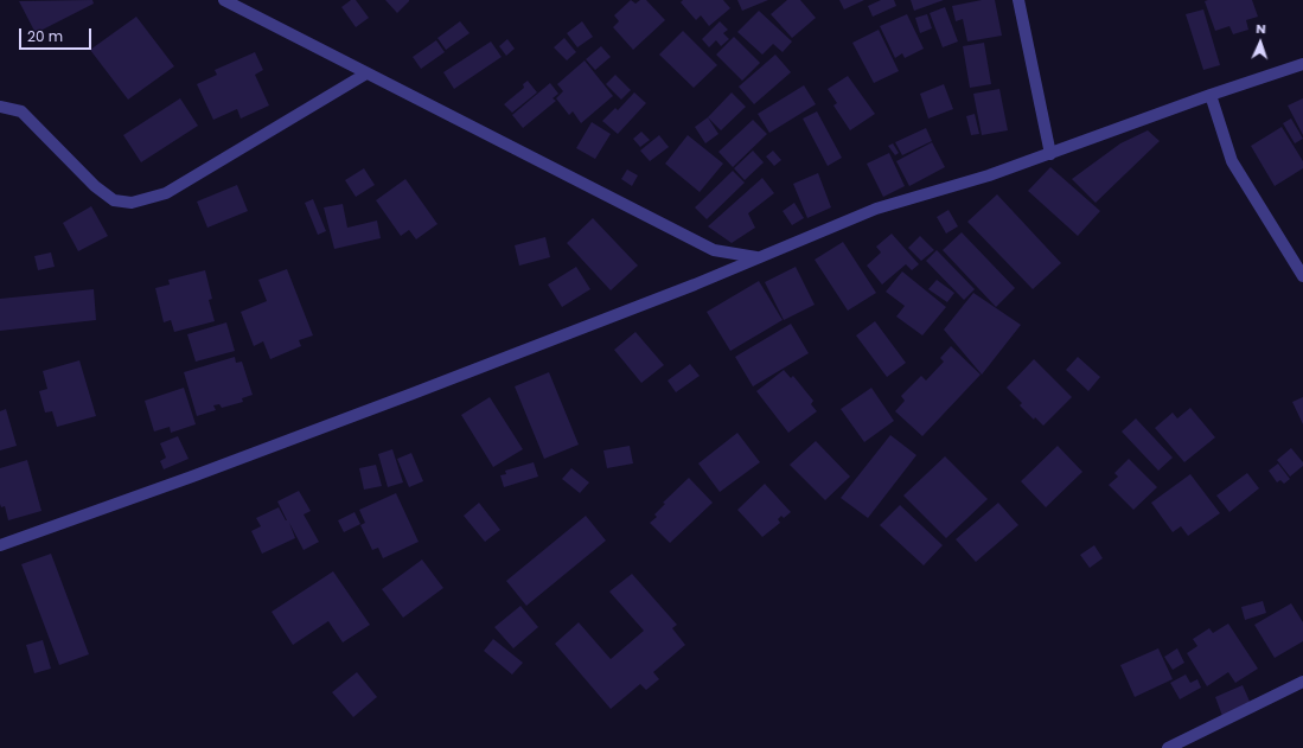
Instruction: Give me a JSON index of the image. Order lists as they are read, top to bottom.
{
  "scale_bar": "20 m",
  "north": "top"
}
